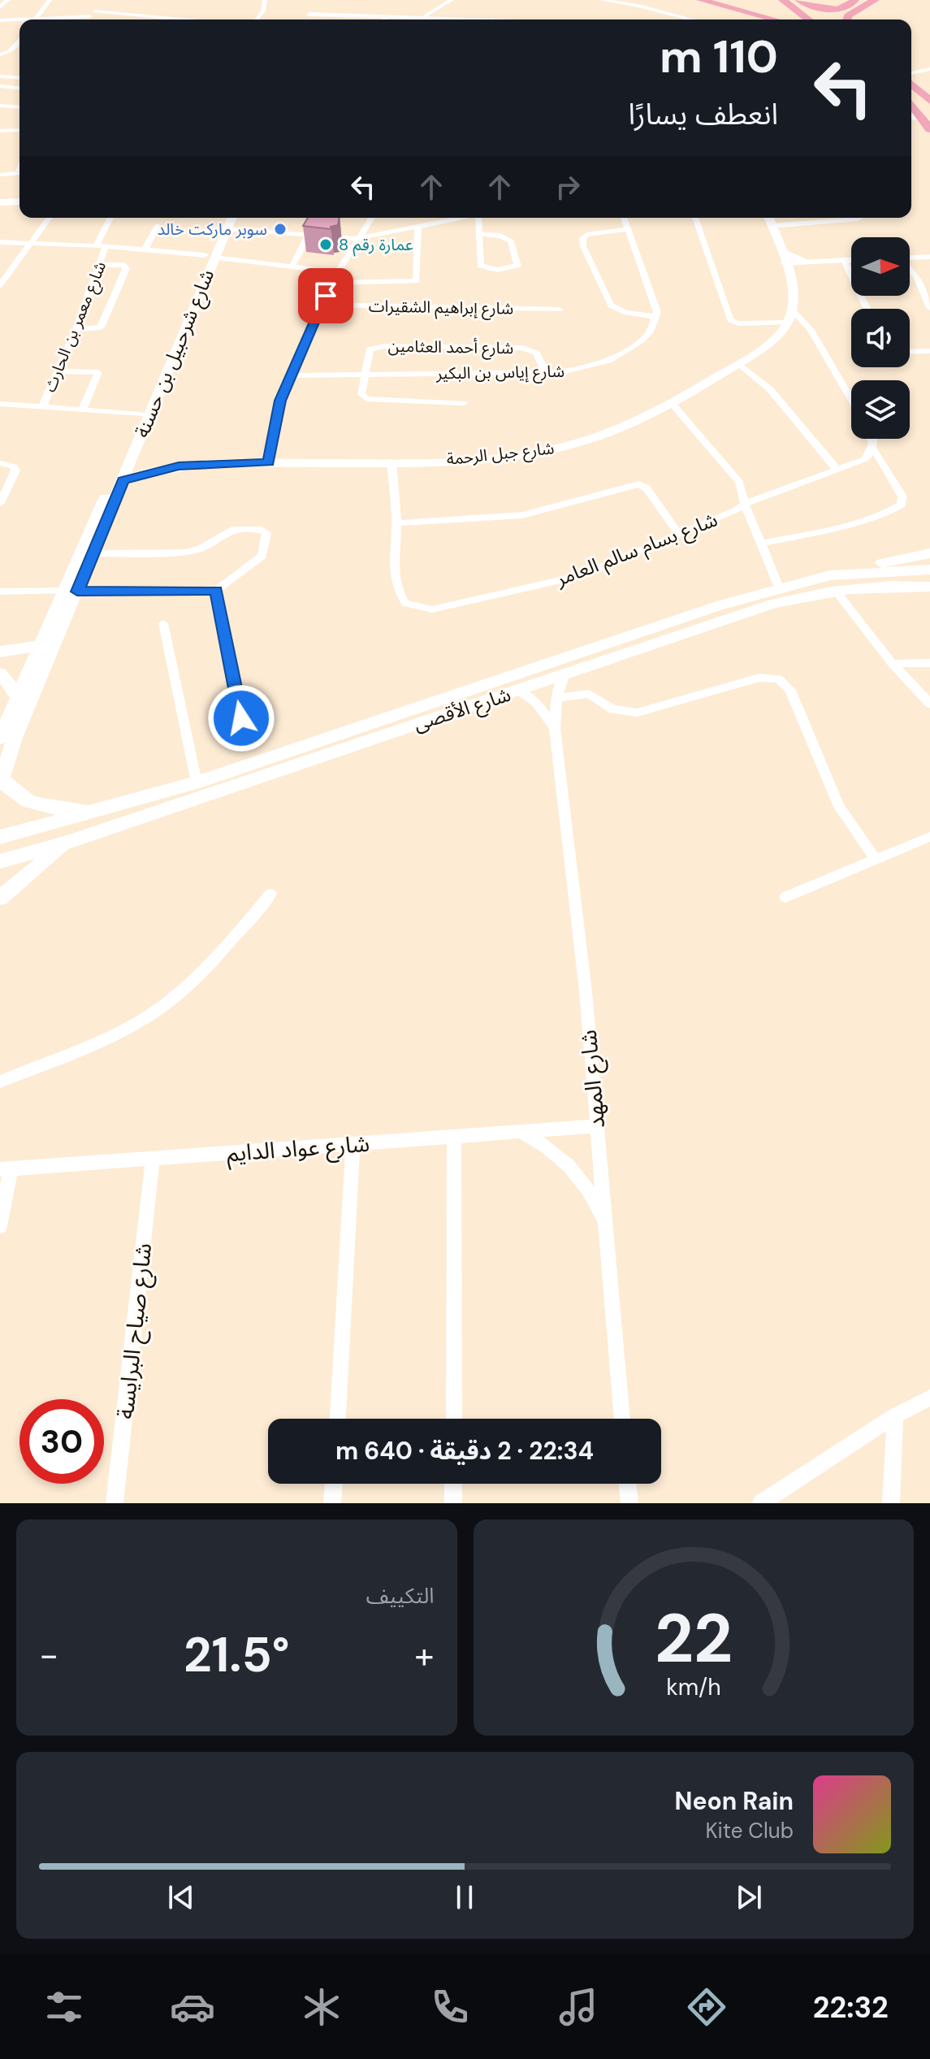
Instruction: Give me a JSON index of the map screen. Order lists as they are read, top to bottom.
{
  "streets": {
    "street": [
      "شارع إبراهيم الشقيرات",
      "شارع معمر بن الحارث",
      "شارع أحمد العثامين",
      "شارع شرحبيل بن حسنة",
      "شارع إياس بن البكير",
      "شارع جبل الرحمة",
      "شارع بسام سالم العامر",
      "شارع الأقصى",
      "شارع المهد",
      "شارع عواد الدايم",
      "شارع صياح البرايسة"
    ]
  },
  "crossings": [
    ["شارع أحمد العثامين", "شارع إياس بن البكير"],
    ["شارع شرحبيل بن حسنة", "شارع جبل الرحمة"],
    ["شارع جبل الرحمة", "شارع بسام سالم العامر"],
    ["شارع الأقصى", "شارع المهد"],
    ["شارع المهد", "شارع عواد الدايم"],
    ["شارع عواد الدايم", "شارع صياح البرايسة"]
  ],
  "places": ["سوبر ماركت خالد", "عمارة رقم 8"],
  "north": "right",
  "page": {
    "turn": ["110 m", "انعطف يسارًا"],
    "limit": "30",
    "trip": "22:34 · 2 دقيقة · 640 m",
    "tile": "التكييف",
    "heat": ["−", "21.5°", "+"],
    "song": ["Neon Rain", "Kite Club"],
    "tabs": "22:32",
    "gauge": ["22", "km/h"]
  }
}
